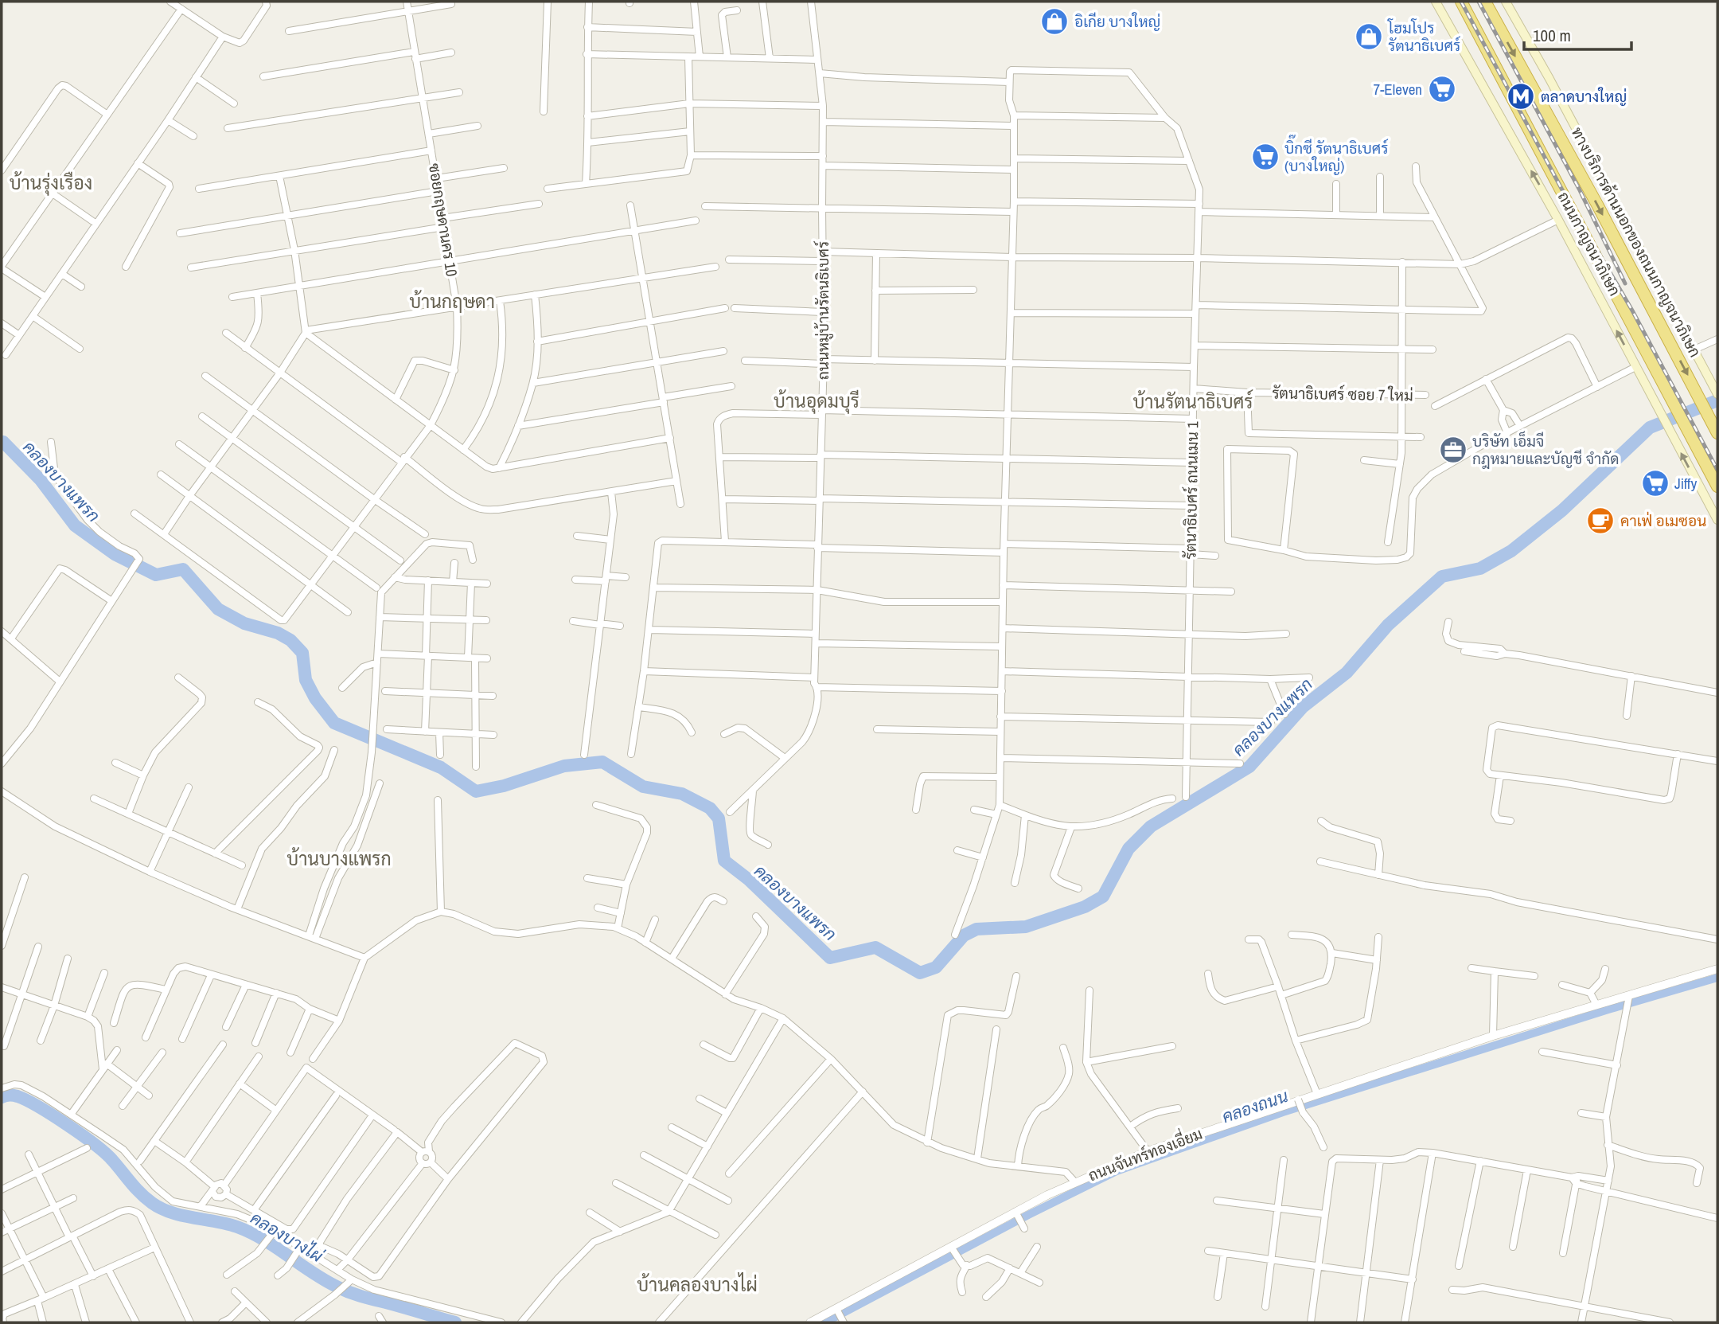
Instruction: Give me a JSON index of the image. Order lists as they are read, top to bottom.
{
  "streets": {
    "highway": ["ถนนกาญจนาภิเษก"],
    "main road": ["ทางบริการด้านนอกของถนนกาญจนาภิเษก"],
    "street": [
      "ซอยกฤษดานคร 10",
      "ถนนหมู่บ้านรัตนธิเบศร์",
      "รัตนาธิเบศร์ ซอย 7 ใหม่",
      "รัตนาธิเบศร์ ถนนเมน 1",
      "ถนนจันทร์ทองเอี่ยม"
    ]
  },
  "crossings": [
    ["รัตนาธิเบศร์ ซอย 7 ใหม่", "รัตนาธิเบศร์ ถนนเมน 1"]
  ],
  "districts": [
    "บ้านรุ่งเรือง",
    "บ้านกฤษดา",
    "บ้านอุดมบุรี",
    "บ้านรัตนาธิเบศร์",
    "บ้านบางแพรก",
    "บ้านคลองบางไผ่"
  ],
  "water": ["คลองบางแพรก", "คลองถนน", "คลองบางไผ่"],
  "places": {
    "shop": ["อิเกีย บางใหญ่", "โฮมโปร รัตนาธิเบศร์"],
    "supermarket": ["7-Eleven", "บิ๊กซี รัตนาธิเบศร์ (บางใหญ่)", "Jiffy"],
    "metro station": ["ตลาดบางใหญ่"],
    "office": ["บริษัท เอ็มจี กฎหมายและบัญชี จำกัด"],
    "cafe": ["คาเฟ่ อเมซอน"]
  },
  "scale_bar": "100 m"
}
